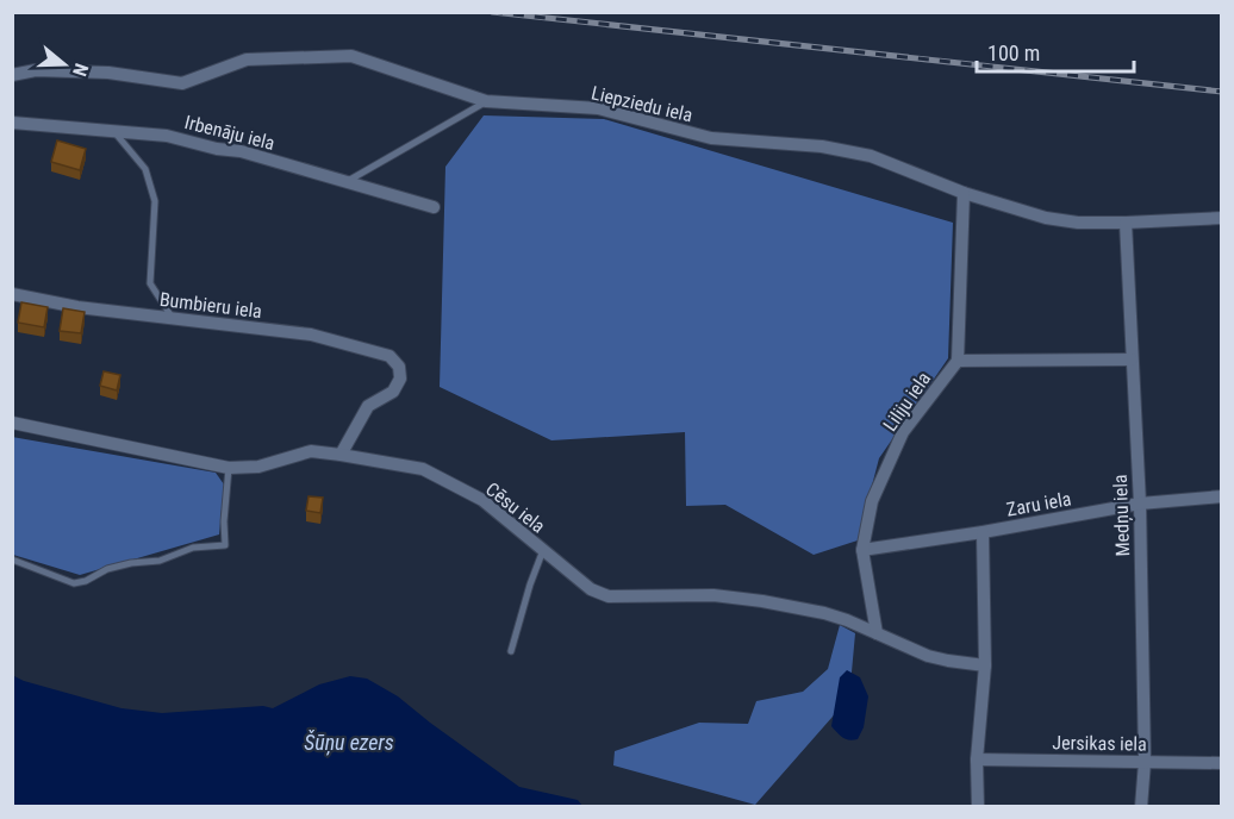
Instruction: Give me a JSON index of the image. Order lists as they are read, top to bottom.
{
  "streets": {
    "street": [
      "Liepziedu iela",
      "Irbenāju iela",
      "Bumbieru iela",
      "Liliju iela",
      "Zaru iela",
      "Cēsu iela",
      "Medņu iela",
      "Jersikas iela"
    ]
  },
  "crossings": [
    ["Liepziedu iela", "Medņu iela"],
    ["Bumbieru iela", "Cēsu iela"],
    ["Liliju iela", "Zaru iela"],
    ["Liliju iela", "Cēsu iela"],
    ["Zaru iela", "Medņu iela"],
    ["Medņu iela", "Jersikas iela"]
  ],
  "water": ["Šūņu ezers"],
  "scale_bar": "100 m",
  "north": "right"
}
